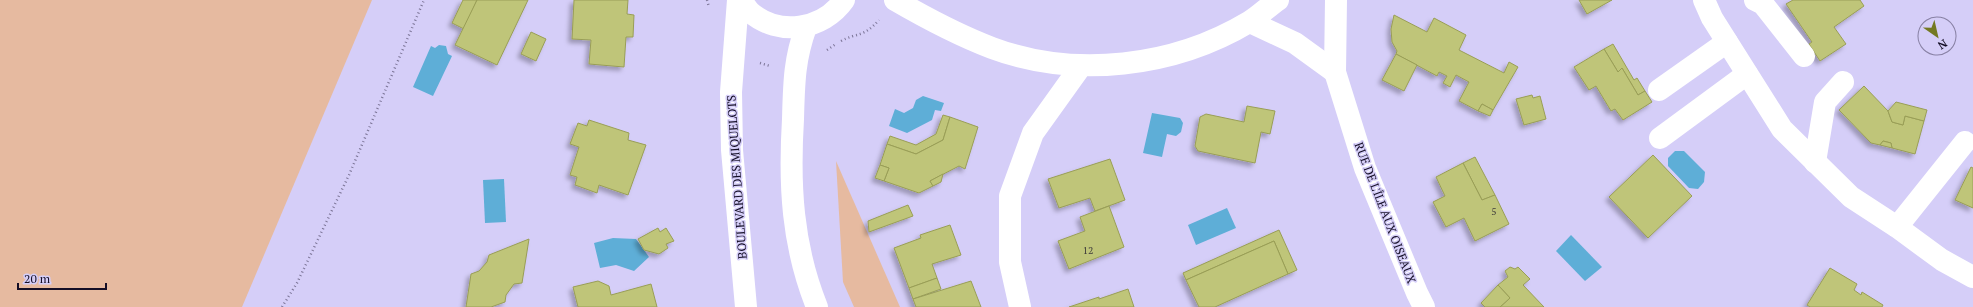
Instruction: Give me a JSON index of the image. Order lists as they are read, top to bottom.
{
  "streets": {
    "street": ["BOULEVARD DES MIQUELOTS", "RUE DE L'ÎLE AUX OISEAUX"]
  },
  "house_numbers": ["5", "12"],
  "scale_bar": "20 m",
  "north": "bottom right"
}
